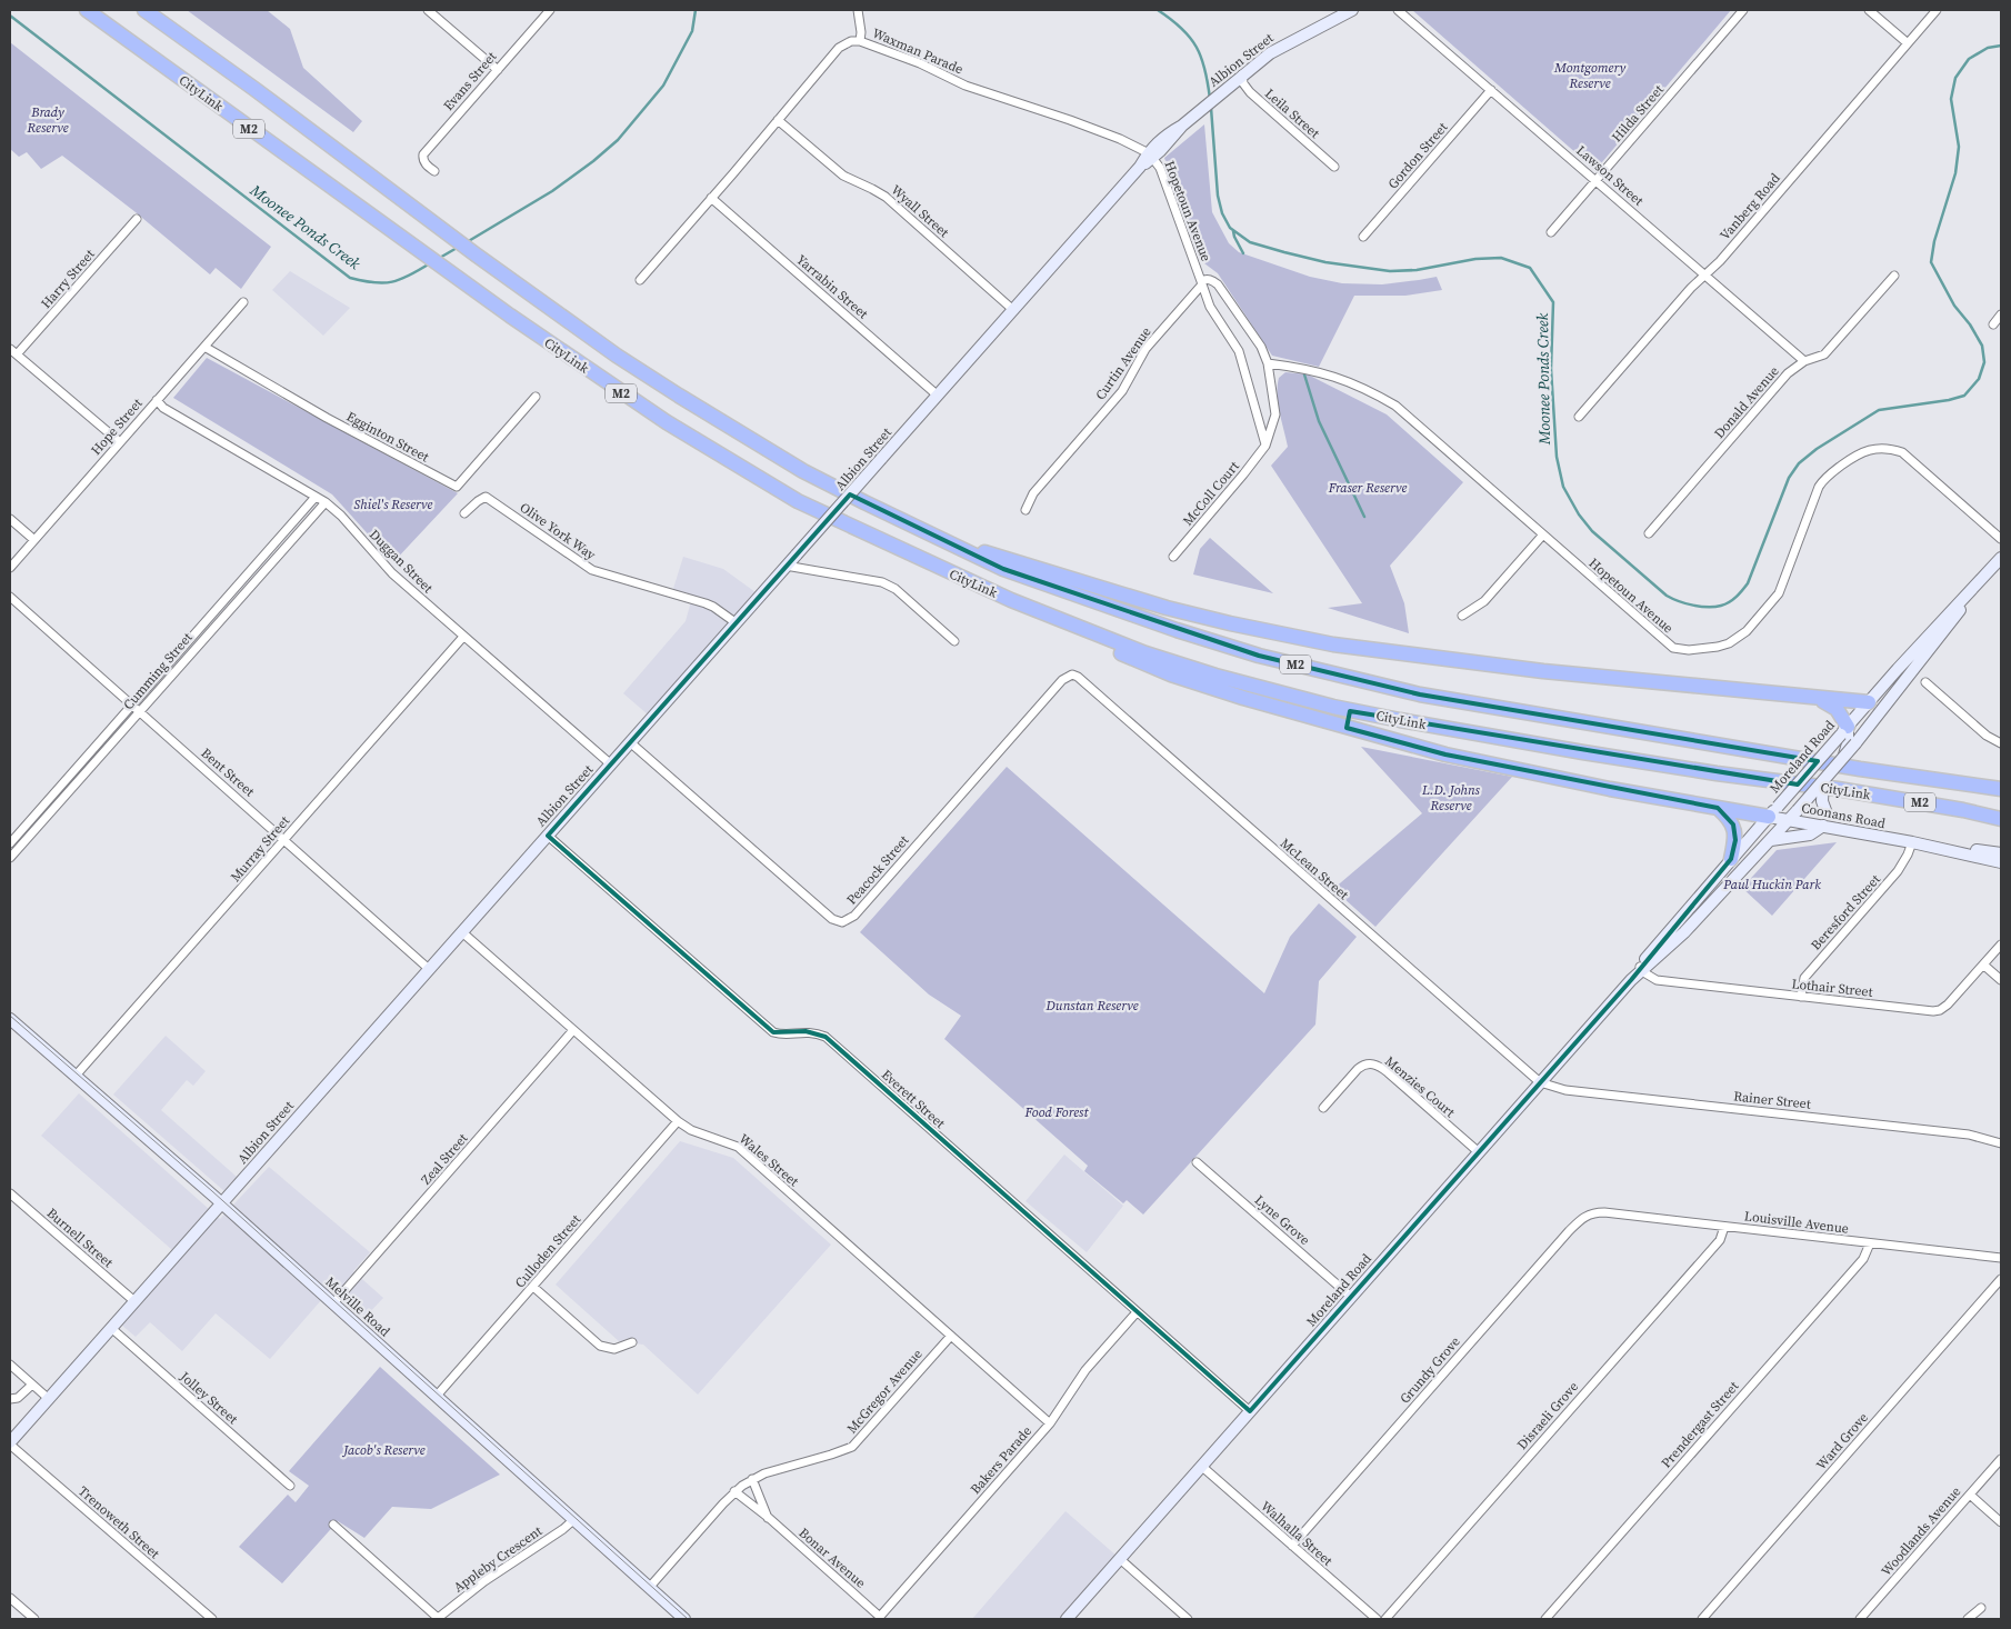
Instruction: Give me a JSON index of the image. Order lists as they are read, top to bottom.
{
  "streets": {
    "highway": ["CityLink", "M2"],
    "main road": [
      "Albion Street",
      "Moreland Road",
      "Coonans Road",
      "Melville Road"
    ],
    "street": [
      "Waxman Parade",
      "Evans Street",
      "Leila Street",
      "Hilda Street",
      "Gordon Street",
      "Lawson Street",
      "Vanberg Road",
      "Wyall Street",
      "Hopetoun Avenue",
      "Harry Street",
      "Yarrabin Street",
      "Curtin Avenue",
      "Donald Avenue",
      "Hope Street",
      "Egginton Street",
      "McColl Court",
      "Olive York Way",
      "Duggan Street",
      "Cumming Street",
      "Bent Street",
      "Murray Street",
      "McLean Street",
      "Peacock Street",
      "Beresford Street",
      "Lothair Street",
      "Menzies Court",
      "Everett Street",
      "Rainer Street",
      "Zeal Street",
      "Wales Street",
      "Lyne Grove",
      "Louisville Avenue",
      "Burnell Street",
      "Culloden Street",
      "Grundy Grove",
      "McGregor Avenue",
      "Jolley Street",
      "Disraeli Grove",
      "Prendergast Street",
      "Ward Grove",
      "Bakers Parade",
      "Trenoweth Street",
      "Woodlands Avenue",
      "Walhalla Street",
      "Bonar Avenue",
      "Appleby Crescent"
    ]
  },
  "crossings": [
    ["Waxman Parade", "Albion Street"],
    ["Waxman Parade", "Wyall Street"],
    ["Waxman Parade", "Hopetoun Avenue"],
    ["Waxman Parade", "Yarrabin Street"],
    ["Albion Street", "Leila Street"],
    ["Albion Street", "Wyall Street"],
    ["Albion Street", "Hopetoun Avenue"],
    ["Albion Street", "Yarrabin Street"],
    ["Albion Street", "Olive York Way"],
    ["Albion Street", "Duggan Street"],
    ["Albion Street", "Bent Street"],
    ["Albion Street", "Peacock Street"],
    ["Albion Street", "Everett Street"],
    ["Albion Street", "Wales Street"],
    ["Albion Street", "Burnell Street"],
    ["Albion Street", "Melville Road"],
    ["Albion Street", "Jolley Street"],
    ["Albion Street", "Trenoweth Street"],
    ["Hilda Street", "Lawson Street"],
    ["Gordon Street", "Lawson Street"],
    ["Lawson Street", "Vanberg Road"],
    ["Lawson Street", "Donald Avenue"],
    ["Hopetoun Avenue", "Curtin Avenue"],
    ["Hopetoun Avenue", "McColl Court"],
    ["Hope Street", "Egginton Street"],
    ["Hope Street", "Duggan Street"],
    ["Duggan Street", "Cumming Street"],
    ["Duggan Street", "Murray Street"],
    ["Cumming Street", "Bent Street"],
    ["Moreland Road", "Coonans Road"],
    ["Moreland Road", "McLean Street"],
    ["Moreland Road", "Lothair Street"],
    ["Moreland Road", "Menzies Court"],
    ["Moreland Road", "Everett Street"],
    ["Moreland Road", "Rainer Street"],
    ["Moreland Road", "Lyne Grove"],
    ["Moreland Road", "Walhalla Street"],
    ["Bent Street", "Murray Street"],
    ["Coonans Road", "Beresford Street"],
    ["Murray Street", "Melville Road"],
    ["McLean Street", "Peacock Street"],
    ["McLean Street", "Rainer Street"],
    ["Beresford Street", "Lothair Street"],
    ["Everett Street", "Bakers Parade"],
    ["Zeal Street", "Wales Street"],
    ["Zeal Street", "Melville Road"],
    ["Wales Street", "Culloden Street"],
    ["Wales Street", "McGregor Avenue"],
    ["Wales Street", "Bakers Parade"],
    ["Louisville Avenue", "Grundy Grove"],
    ["Louisville Avenue", "Disraeli Grove"],
    ["Louisville Avenue", "Prendergast Street"],
    ["Culloden Street", "Melville Road"],
    ["Melville Road", "McGregor Avenue"],
    ["Melville Road", "Appleby Crescent"],
    ["Grundy Grove", "Walhalla Street"],
    ["McGregor Avenue", "Bonar Avenue"],
    ["Bakers Parade", "Bonar Avenue"]
  ],
  "water": ["Moonee Ponds Creek"],
  "parks": [
    "Montgomery Reserve",
    "Brady Reserve",
    "Fraser Reserve",
    "Shiel's Reserve",
    "L.D. Johns Reserve",
    "Paul Huckin Park",
    "Dunstan Reserve",
    "Food Forest",
    "Jacob's Reserve"
  ]
}
